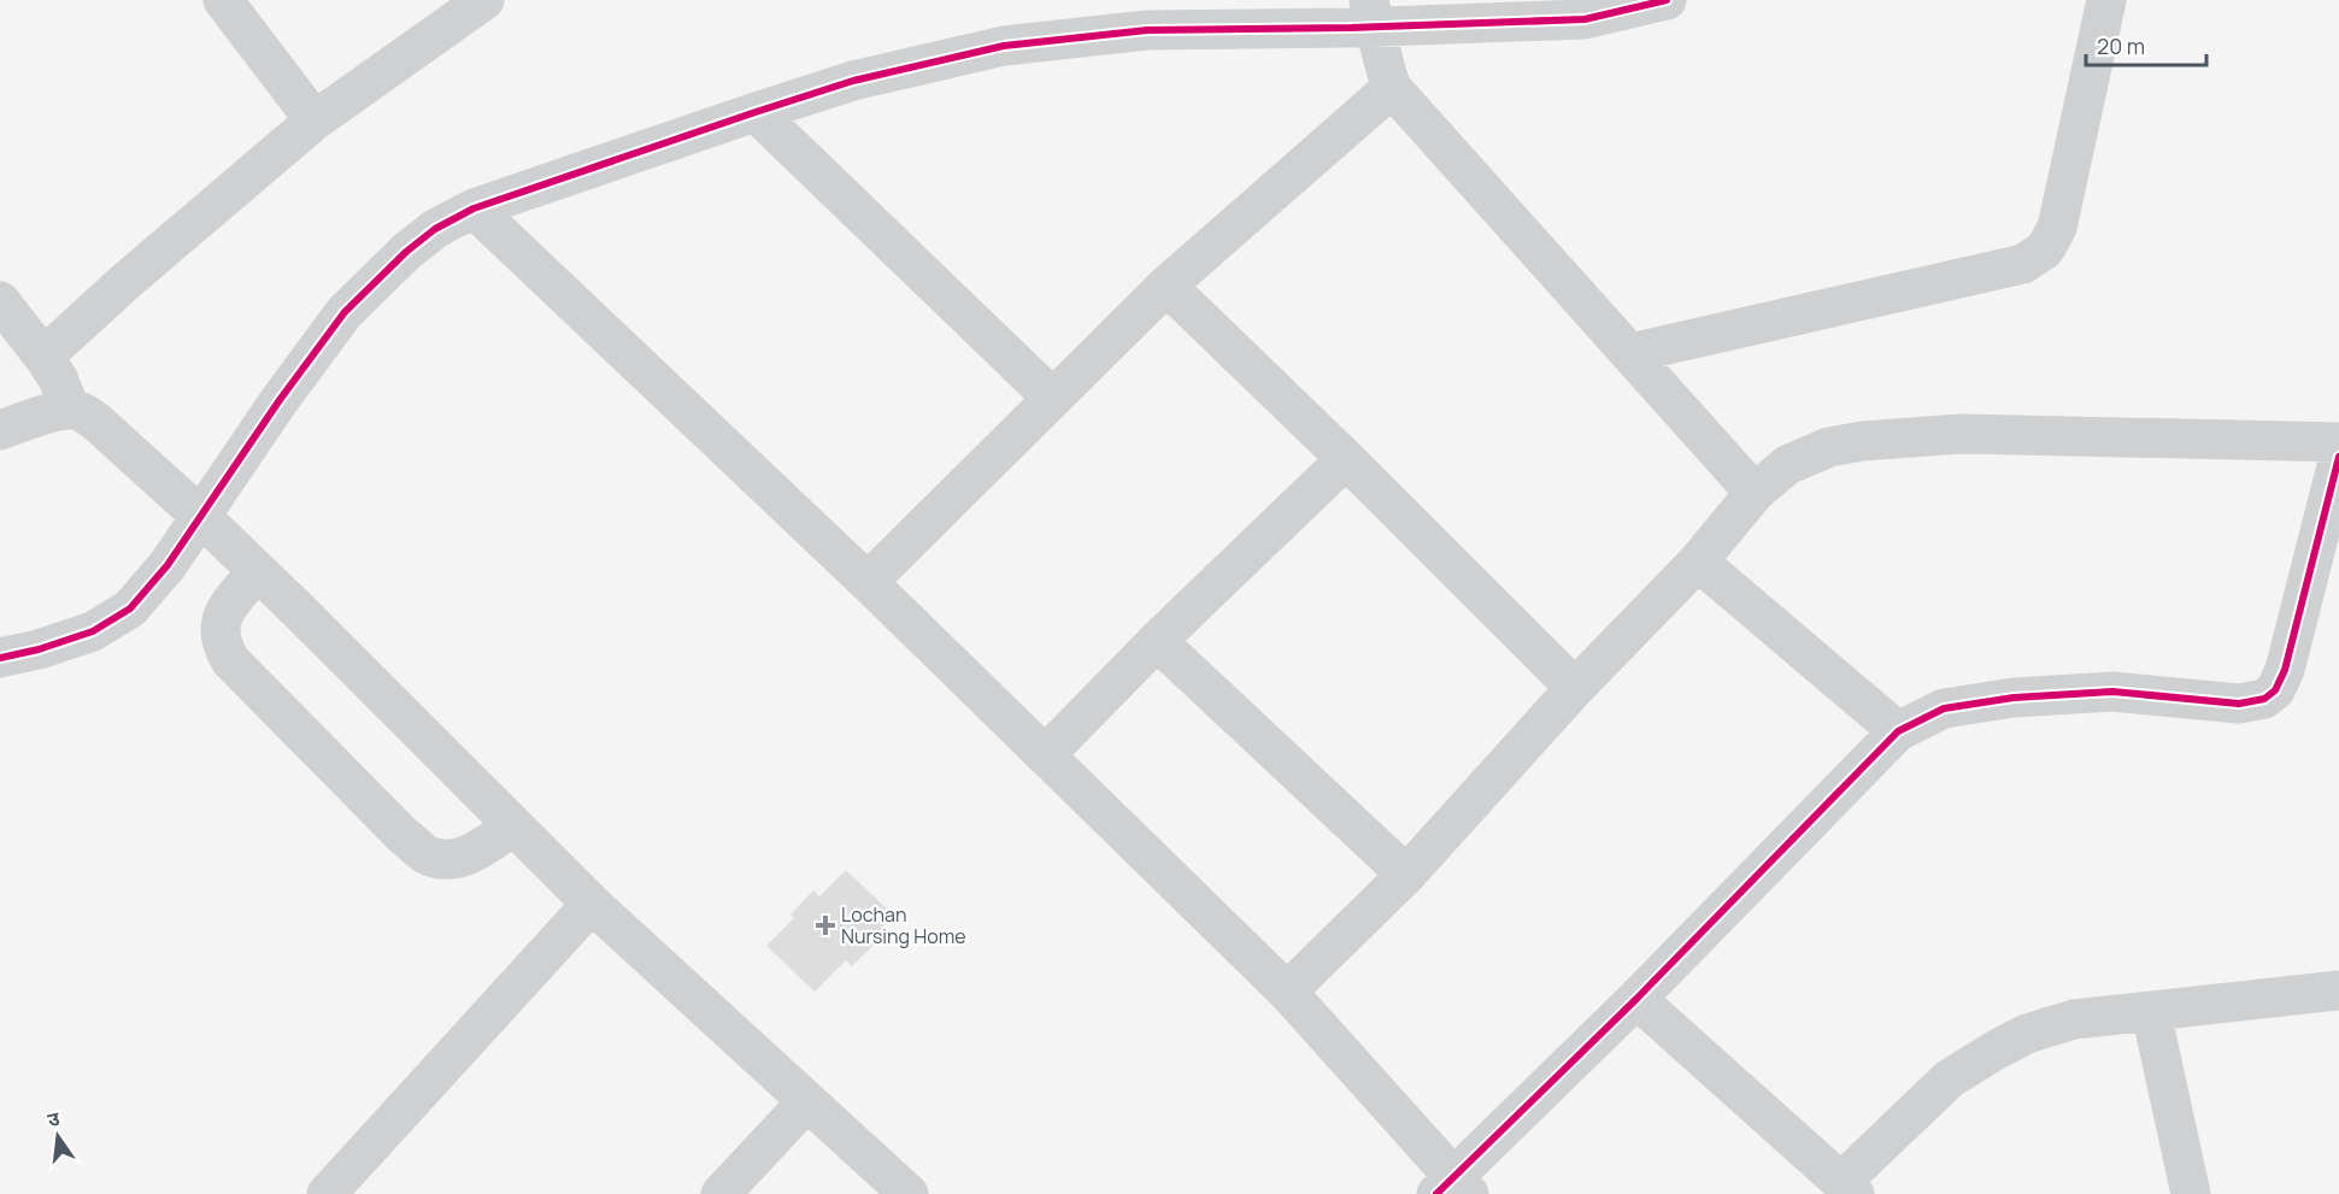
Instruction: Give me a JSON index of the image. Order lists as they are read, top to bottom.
{
  "places": {
    "health": ["Lochan Nursing Home"]
  },
  "scale_bar": "20 m",
  "north": "top"
}
